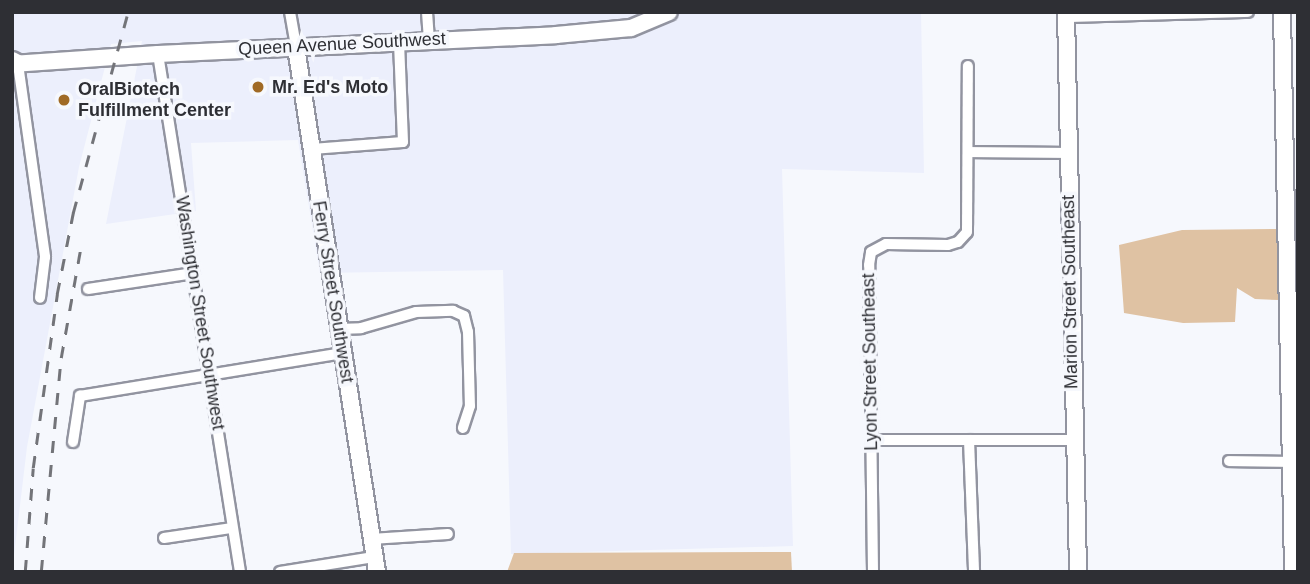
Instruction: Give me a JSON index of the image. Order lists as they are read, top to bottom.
{
  "streets": {
    "street": [
      "Queen Avenue Southwest",
      "Ferry Street Southwest",
      "Marion Street Southeast",
      "Washington Street Southwest",
      "Lyon Street Southeast"
    ]
  },
  "crossings": [
    ["Queen Avenue Southwest", "Ferry Street Southwest"],
    ["Queen Avenue Southwest", "Washington Street Southwest"]
  ],
  "places": ["Mr. Ed's Moto", "OralBiotech Fulfillment Center"]
}
